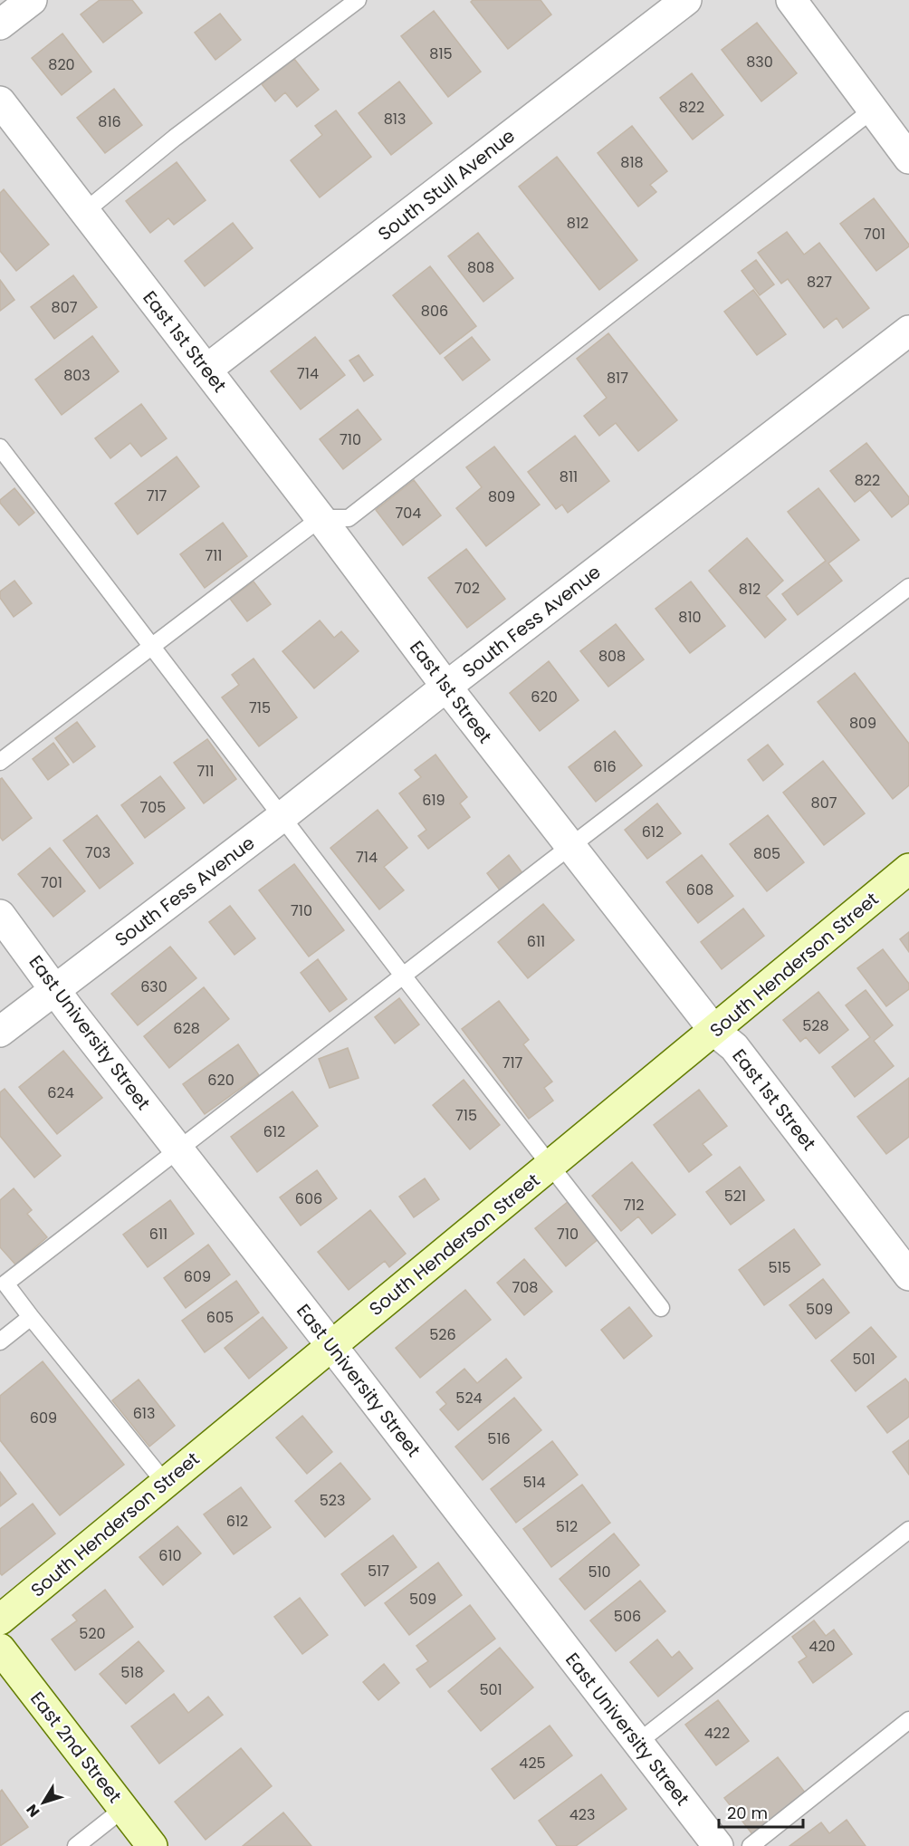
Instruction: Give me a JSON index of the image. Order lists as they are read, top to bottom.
{
  "streets": {
    "street": [
      "South Stull Avenue",
      "East 1st Street",
      "South Fess Avenue",
      "South Henderson Street",
      "East University Street",
      "East 2nd Street"
    ]
  },
  "crossings": [
    ["South Stull Avenue", "East 1st Street"],
    ["East 1st Street", "South Fess Avenue"],
    ["East 1st Street", "South Henderson Street"],
    ["South Fess Avenue", "East University Street"],
    ["South Henderson Street", "East University Street"]
  ],
  "house_numbers": [
    "815",
    "830",
    "820",
    "822",
    "813",
    "816",
    "818",
    "812",
    "701",
    "808",
    "827",
    "807",
    "806",
    "714",
    "803",
    "817",
    "710",
    "811",
    "822",
    "717",
    "809",
    "704",
    "711",
    "702",
    "812",
    "810",
    "808",
    "620",
    "715",
    "809",
    "616",
    "711",
    "619",
    "807",
    "705",
    "612",
    "703",
    "805",
    "714",
    "701",
    "608",
    "710",
    "611",
    "630",
    "528",
    "628",
    "717",
    "620",
    "624",
    "715",
    "612",
    "521",
    "606",
    "712",
    "611",
    "710",
    "515",
    "609",
    "708",
    "509",
    "605",
    "526",
    "501",
    "524",
    "613",
    "609",
    "516",
    "514",
    "523",
    "612",
    "512",
    "610",
    "517",
    "510",
    "509",
    "506",
    "520",
    "420",
    "518",
    "501",
    "422",
    "425",
    "423"
  ],
  "scale_bar": "20 m",
  "north": "bottom left"
}
